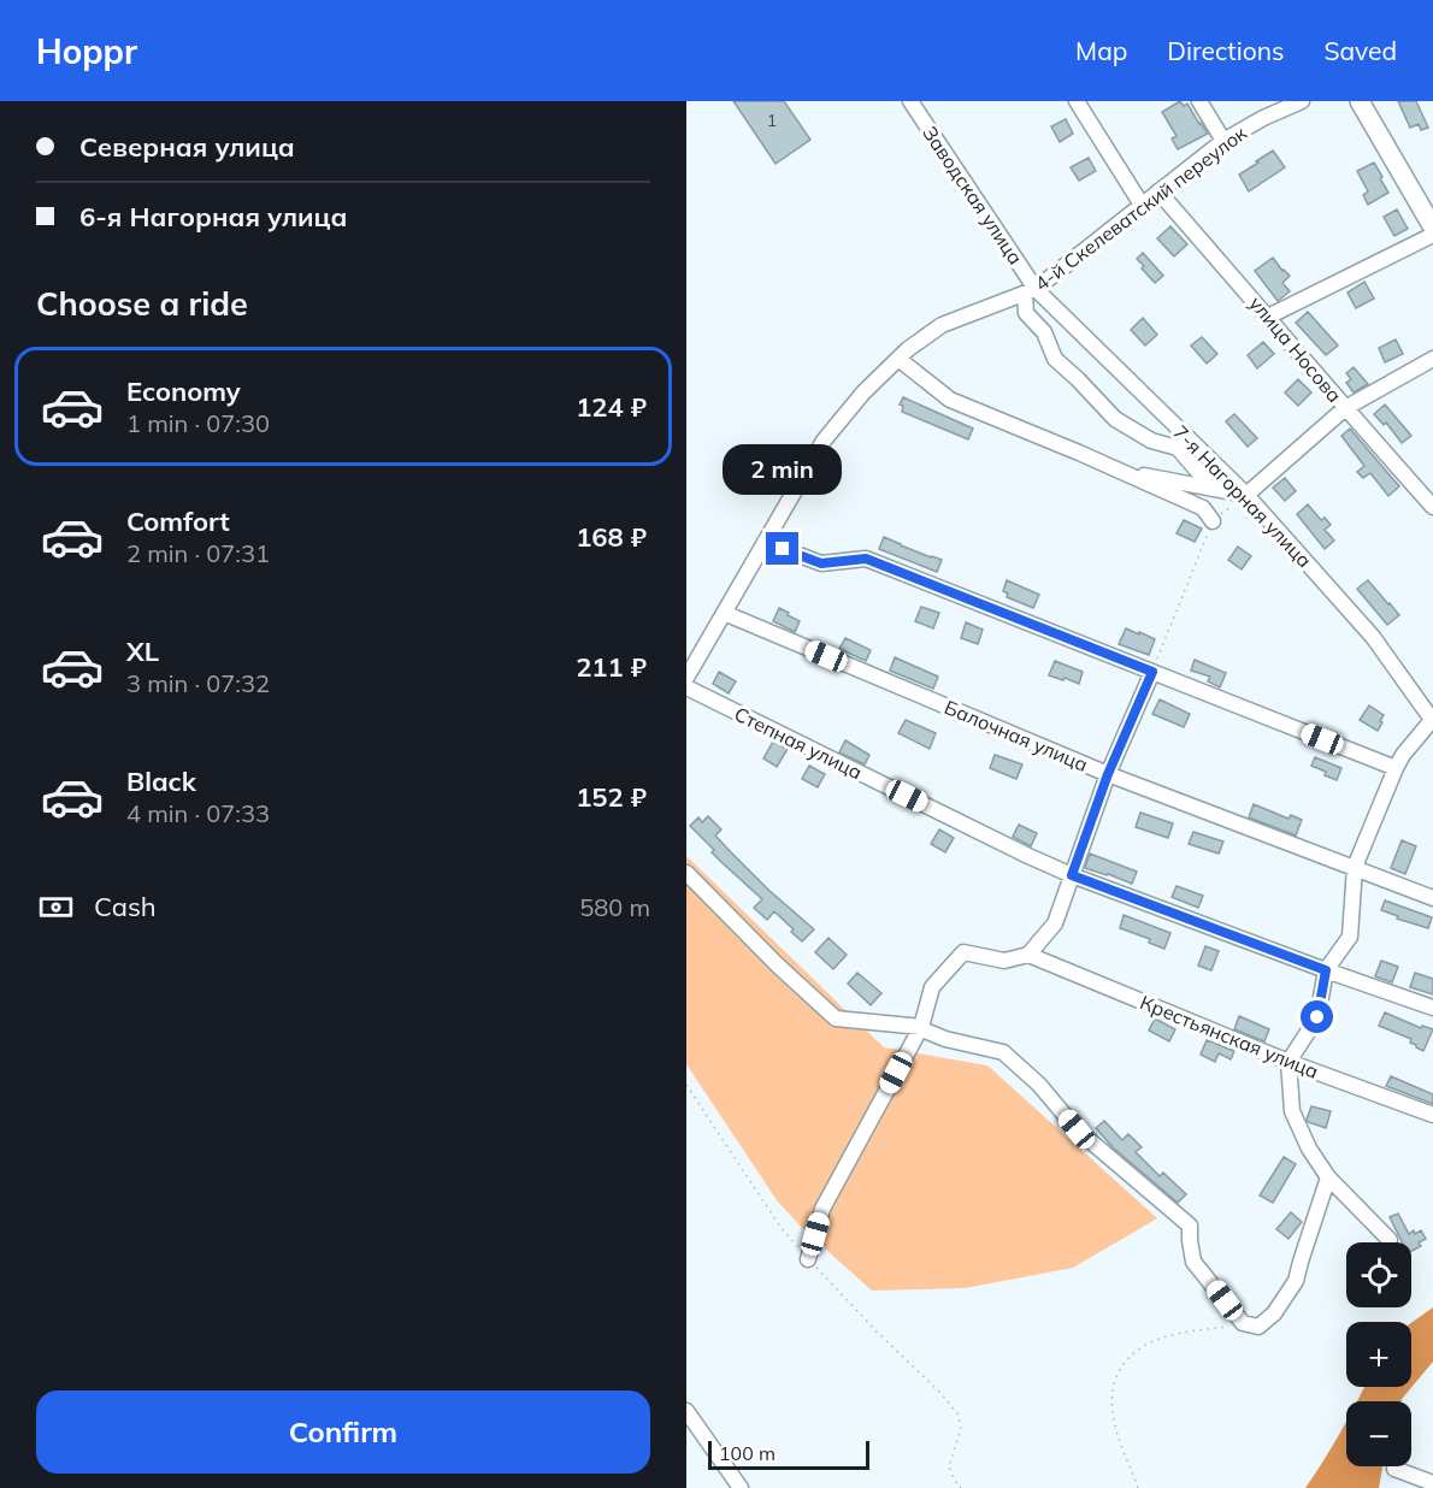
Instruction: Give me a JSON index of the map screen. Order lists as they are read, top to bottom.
{
  "streets": {
    "street": [
      "Заводская улица",
      "4-й Скелеватский переулок",
      "улица Носова",
      "7-я Нагорная улица",
      "Балочная улица",
      "Степная улица",
      "Крестьянская улица"
    ]
  },
  "crossings": [
    ["Заводская улица", "4-й Скелеватский переулок"],
    ["Заводская улица", "7-я Нагорная улица"],
    ["4-й Скелеватский переулок", "улица Носова"],
    ["4-й Скелеватский переулок", "7-я Нагорная улица"],
    ["4-й Скелеватский переулок", "Балочная улица"]
  ],
  "house_numbers": ["1"],
  "scale_bar": "100 m",
  "page": {
    "header": "Hoppr",
    "nav": ["Map", "Directions", "Saved"],
    "banner": ["Северная улица", "6-я Нагорная улица"],
    "heading": "Choose a ride",
    "list": [
      {
        "name": "Economy",
        "note": "1 min · 07:30",
        "value": "124 ₽"
      },
      {
        "name": "Comfort",
        "note": "2 min · 07:31",
        "value": "168 ₽"
      },
      {
        "name": "XL",
        "note": "3 min · 07:32",
        "value": "211 ₽"
      },
      {
        "name": "Black",
        "note": "4 min · 07:33",
        "value": "152 ₽"
      }
    ],
    "bubble": "2 min",
    "pay": ["Cash", "580 m"],
    "map_buttons": ["+", "−"],
    "buttons": "Confirm",
    "scale": "100 m"
  }
}
